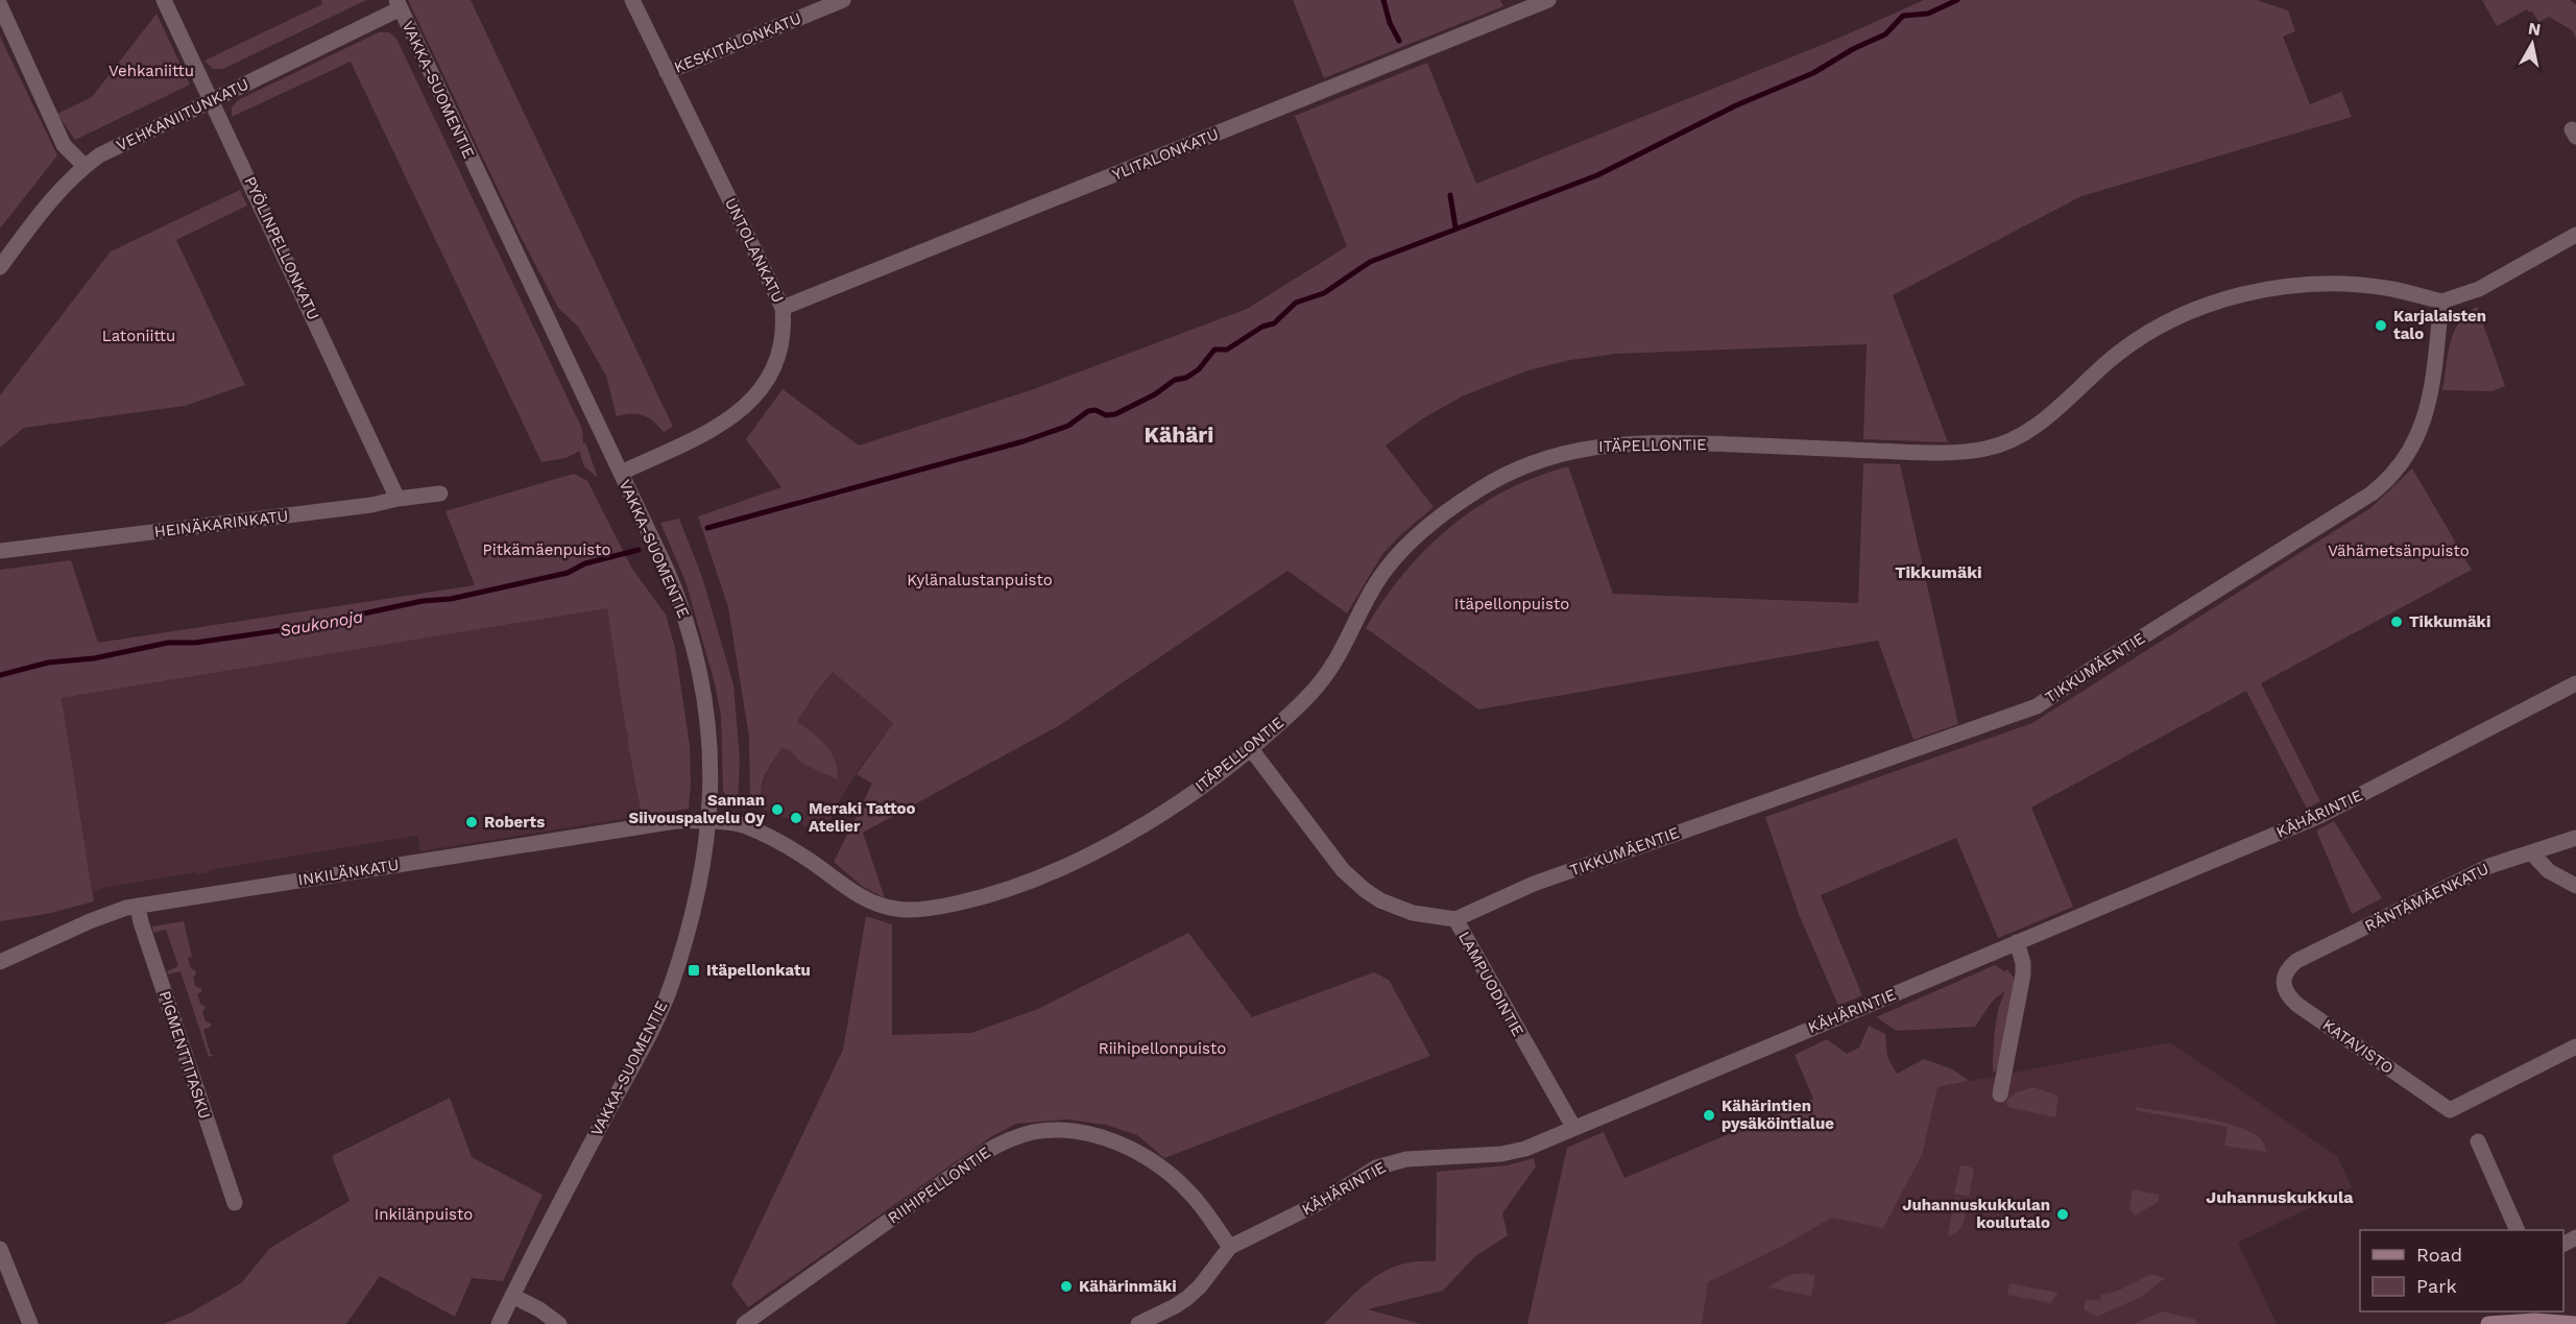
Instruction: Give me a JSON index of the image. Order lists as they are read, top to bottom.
{
  "streets": {
    "street": [
      "KESKITALONKATU",
      "VAKKA-SUOMENTIE",
      "VEHKANIITUNKATU",
      "YLITALONKATU",
      "PYÖLINPELLONKATU",
      "UNTOLANKATU",
      "ITÄPELLONTIE",
      "HEINÄKARINKATU",
      "TIKKUMÄENTIE",
      "KÄHÄRINTIE",
      "INKILÄNKATU",
      "RÄNTÄMÄENKATU",
      "LAMPUODINTIE",
      "KATAVISTO",
      "PIGMENTTITASKU",
      "RIIHIPELLONTIE"
    ]
  },
  "crossings": [
    ["KESKITALONKATU", "UNTOLANKATU"],
    ["VAKKA-SUOMENTIE", "VEHKANIITUNKATU"],
    ["VAKKA-SUOMENTIE", "UNTOLANKATU"],
    ["VAKKA-SUOMENTIE", "ITÄPELLONTIE"],
    ["VAKKA-SUOMENTIE", "INKILÄNKATU"],
    ["VEHKANIITUNKATU", "PYÖLINPELLONKATU"],
    ["YLITALONKATU", "UNTOLANKATU"],
    ["PYÖLINPELLONKATU", "HEINÄKARINKATU"],
    ["ITÄPELLONTIE", "TIKKUMÄENTIE"],
    ["ITÄPELLONTIE", "INKILÄNKATU"],
    ["ITÄPELLONTIE", "LAMPUODINTIE"],
    ["TIKKUMÄENTIE", "LAMPUODINTIE"],
    ["KÄHÄRINTIE", "LAMPUODINTIE"],
    ["KÄHÄRINTIE", "RIIHIPELLONTIE"],
    ["INKILÄNKATU", "PIGMENTTITASKU"],
    ["RÄNTÄMÄENKATU", "KATAVISTO"]
  ],
  "districts": ["Kähäri", "Tikkumäki", "Juhannuskukkula"],
  "water": ["Saukonoja"],
  "parks": [
    "Vehkaniittu",
    "Latoniittu",
    "Pitkämäenpuisto",
    "Vähämetsänpuisto",
    "Kylänalustanpuisto",
    "Itäpellonpuisto",
    "Riihipellonpuisto",
    "Inkilänpuisto"
  ],
  "places": {
    "other": [
      "Karjalaisten talo",
      "Tikkumäki",
      "Sannan Siivouspalvelu Oy",
      "Meraki Tattoo Atelier",
      "Roberts",
      "Kähärintien pysäköintialue",
      "Juhannuskukkulan koulutalo",
      "Kähärinmäki"
    ],
    "transit": ["Itäpellonkatu"]
  },
  "legend": ["Road", "Park"],
  "north": "top"
}
